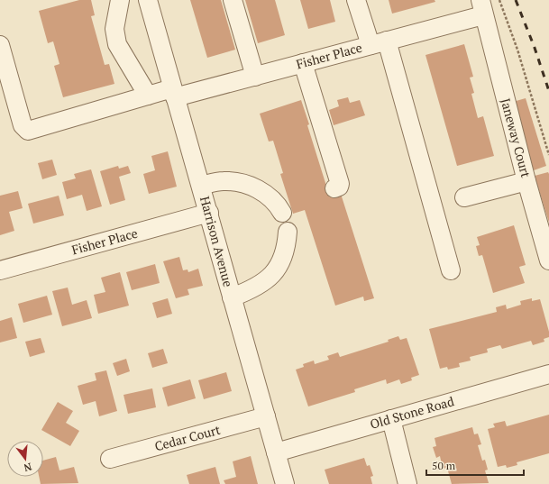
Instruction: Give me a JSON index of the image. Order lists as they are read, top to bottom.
{
  "streets": {
    "street": [
      "Fisher Place",
      "Janeway Court",
      "Harrison Avenue",
      "Old Stone Road",
      "Cedar Court"
    ]
  },
  "crossings": [
    ["Fisher Place", "Janeway Court"],
    ["Fisher Place", "Harrison Avenue"],
    ["Harrison Avenue", "Old Stone Road"],
    ["Harrison Avenue", "Cedar Court"]
  ],
  "scale_bar": "50 m",
  "north": "bottom"
}
